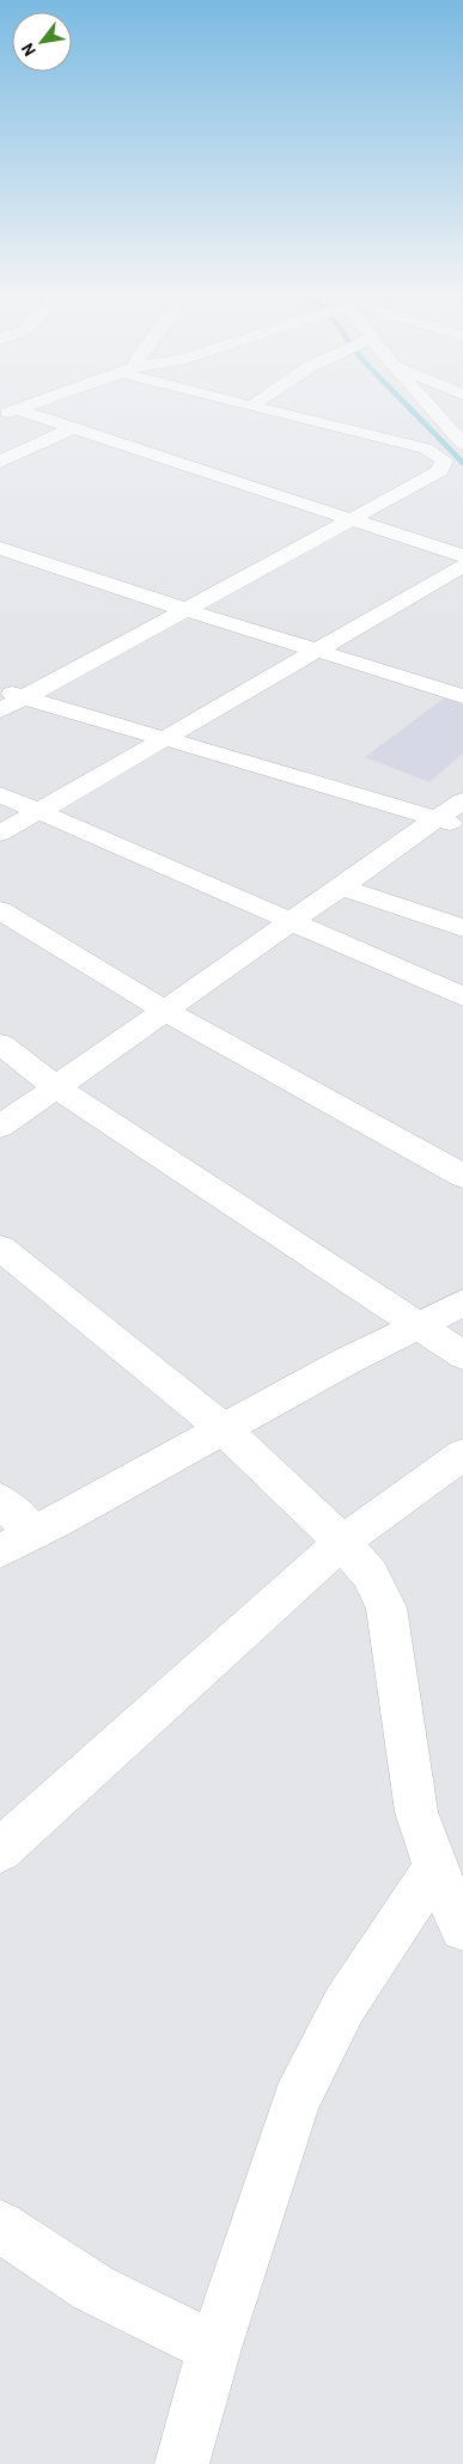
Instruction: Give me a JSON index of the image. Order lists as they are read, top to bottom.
{
  "north": "bottom left"
}
